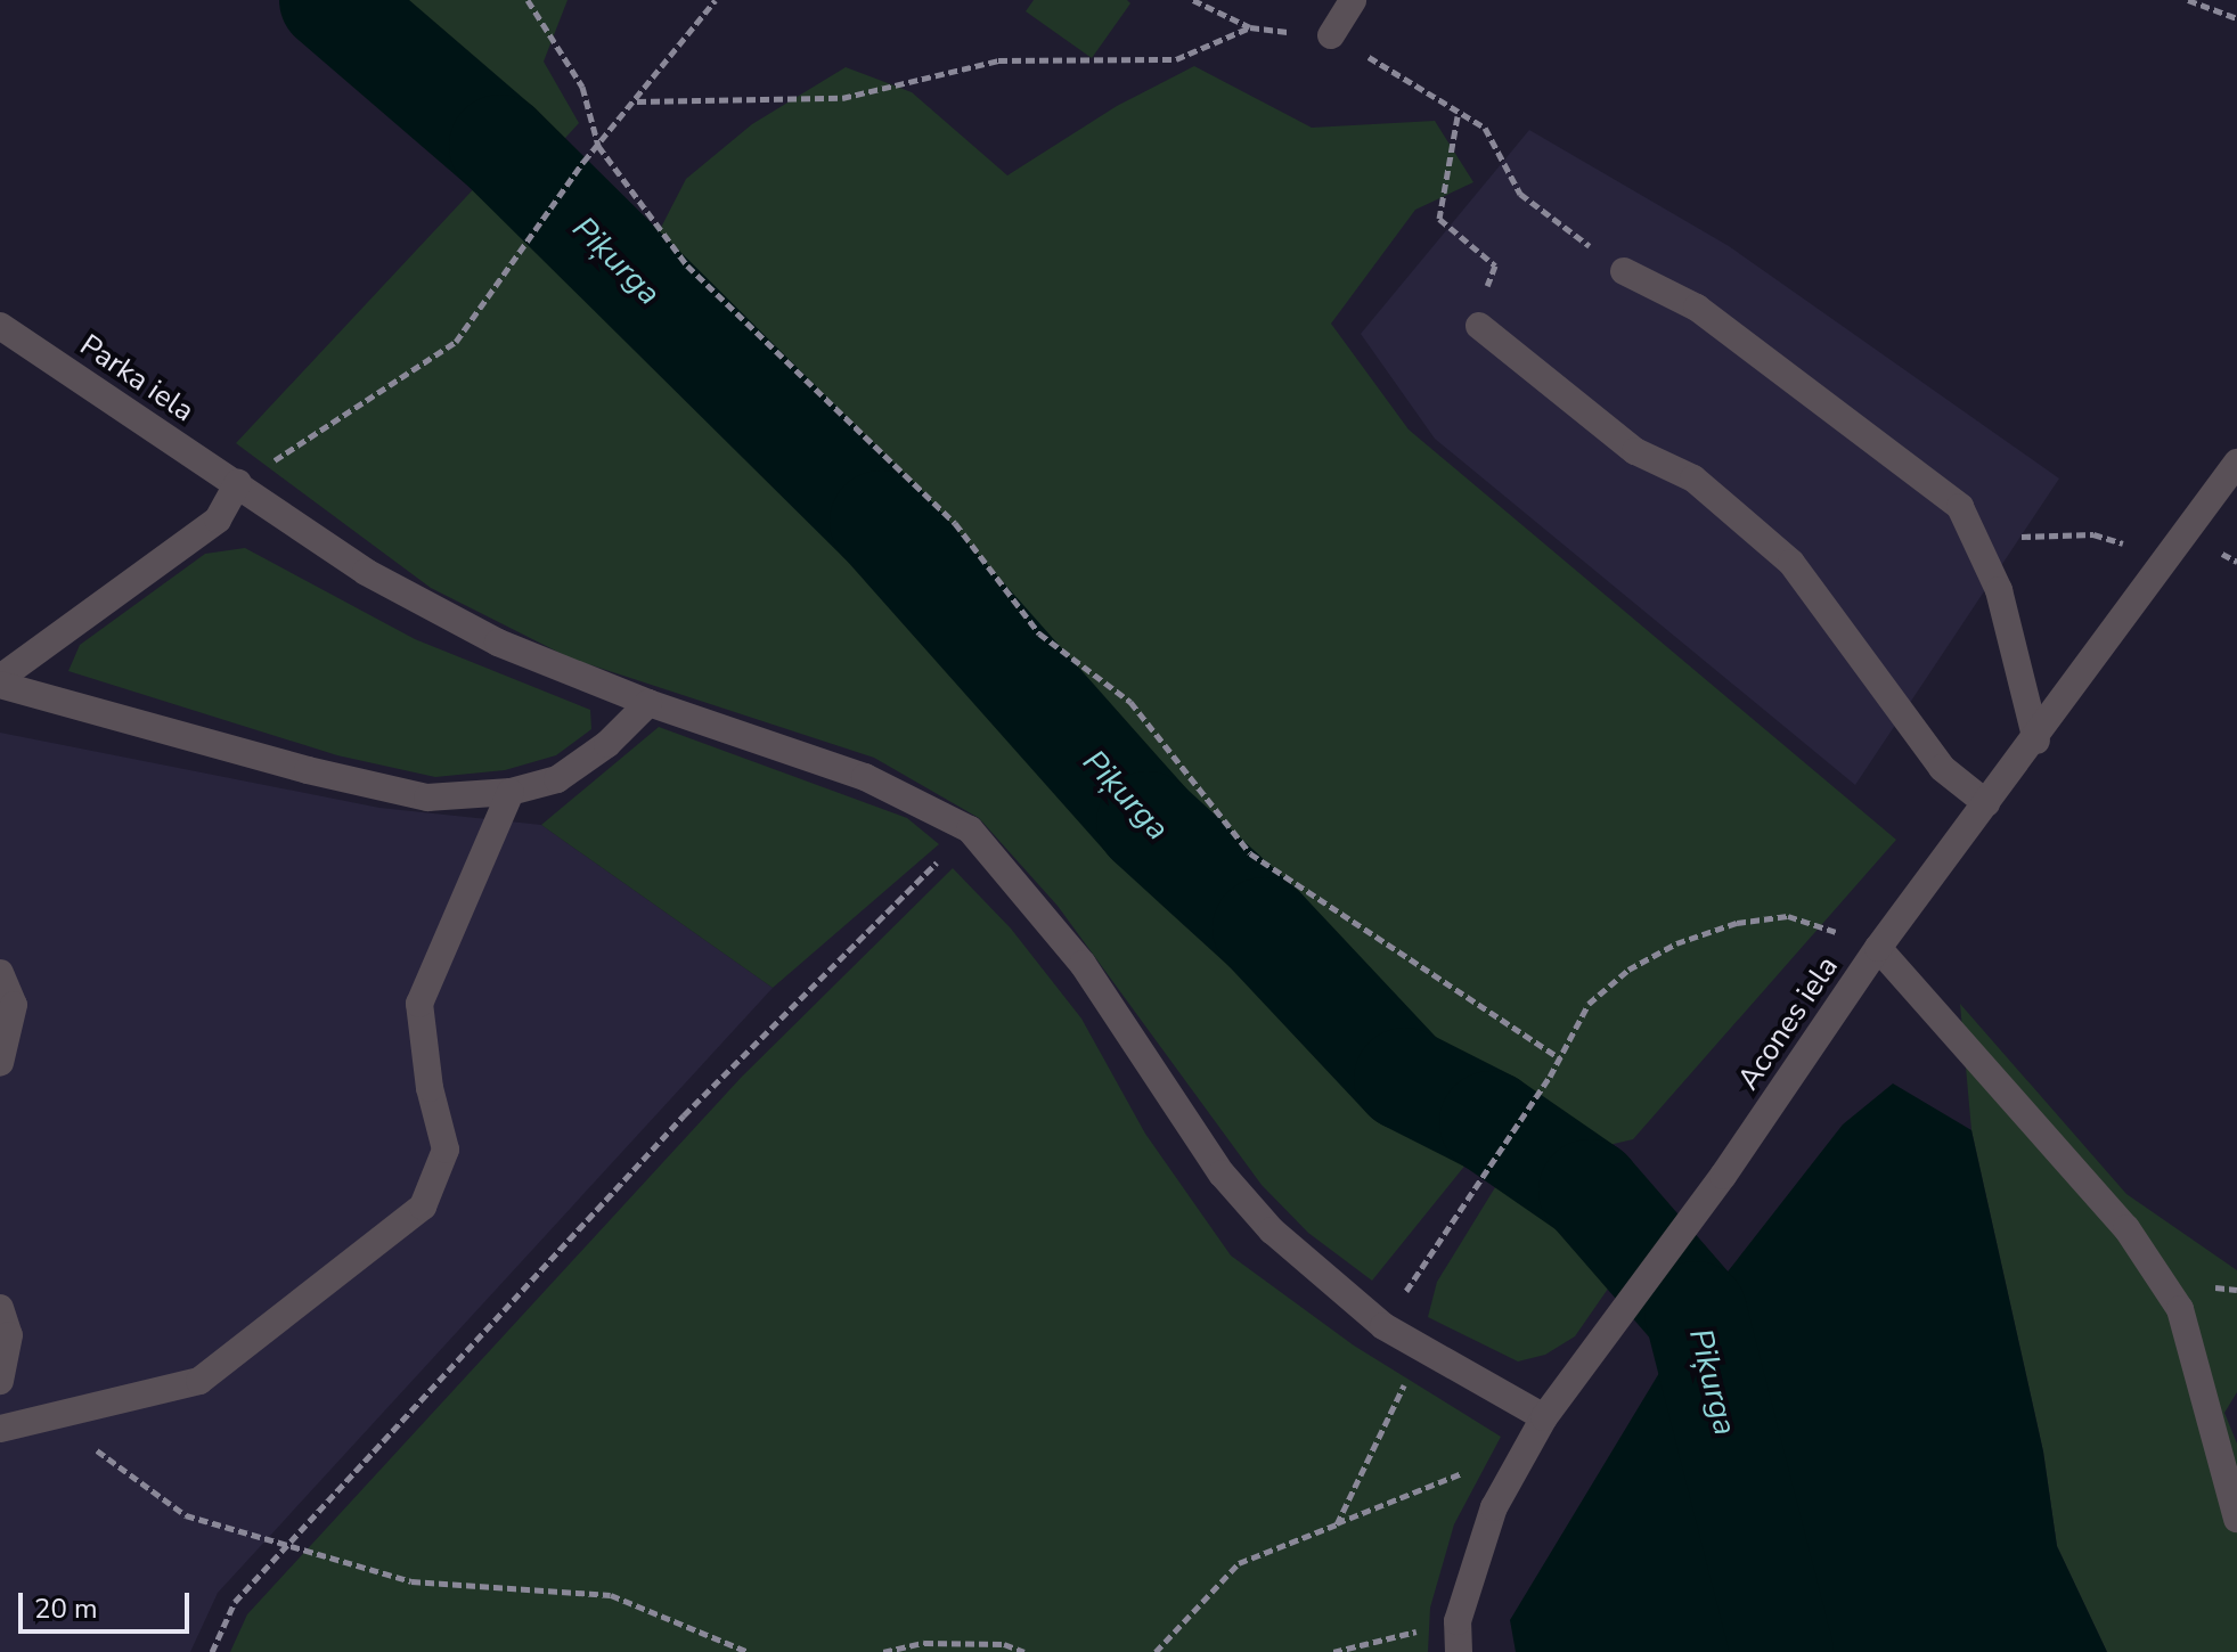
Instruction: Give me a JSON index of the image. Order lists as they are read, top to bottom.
{
  "streets": {
    "street": ["Parka iela", "Acones iela"]
  },
  "water": ["Piķurga"],
  "scale_bar": "20 m"
}
